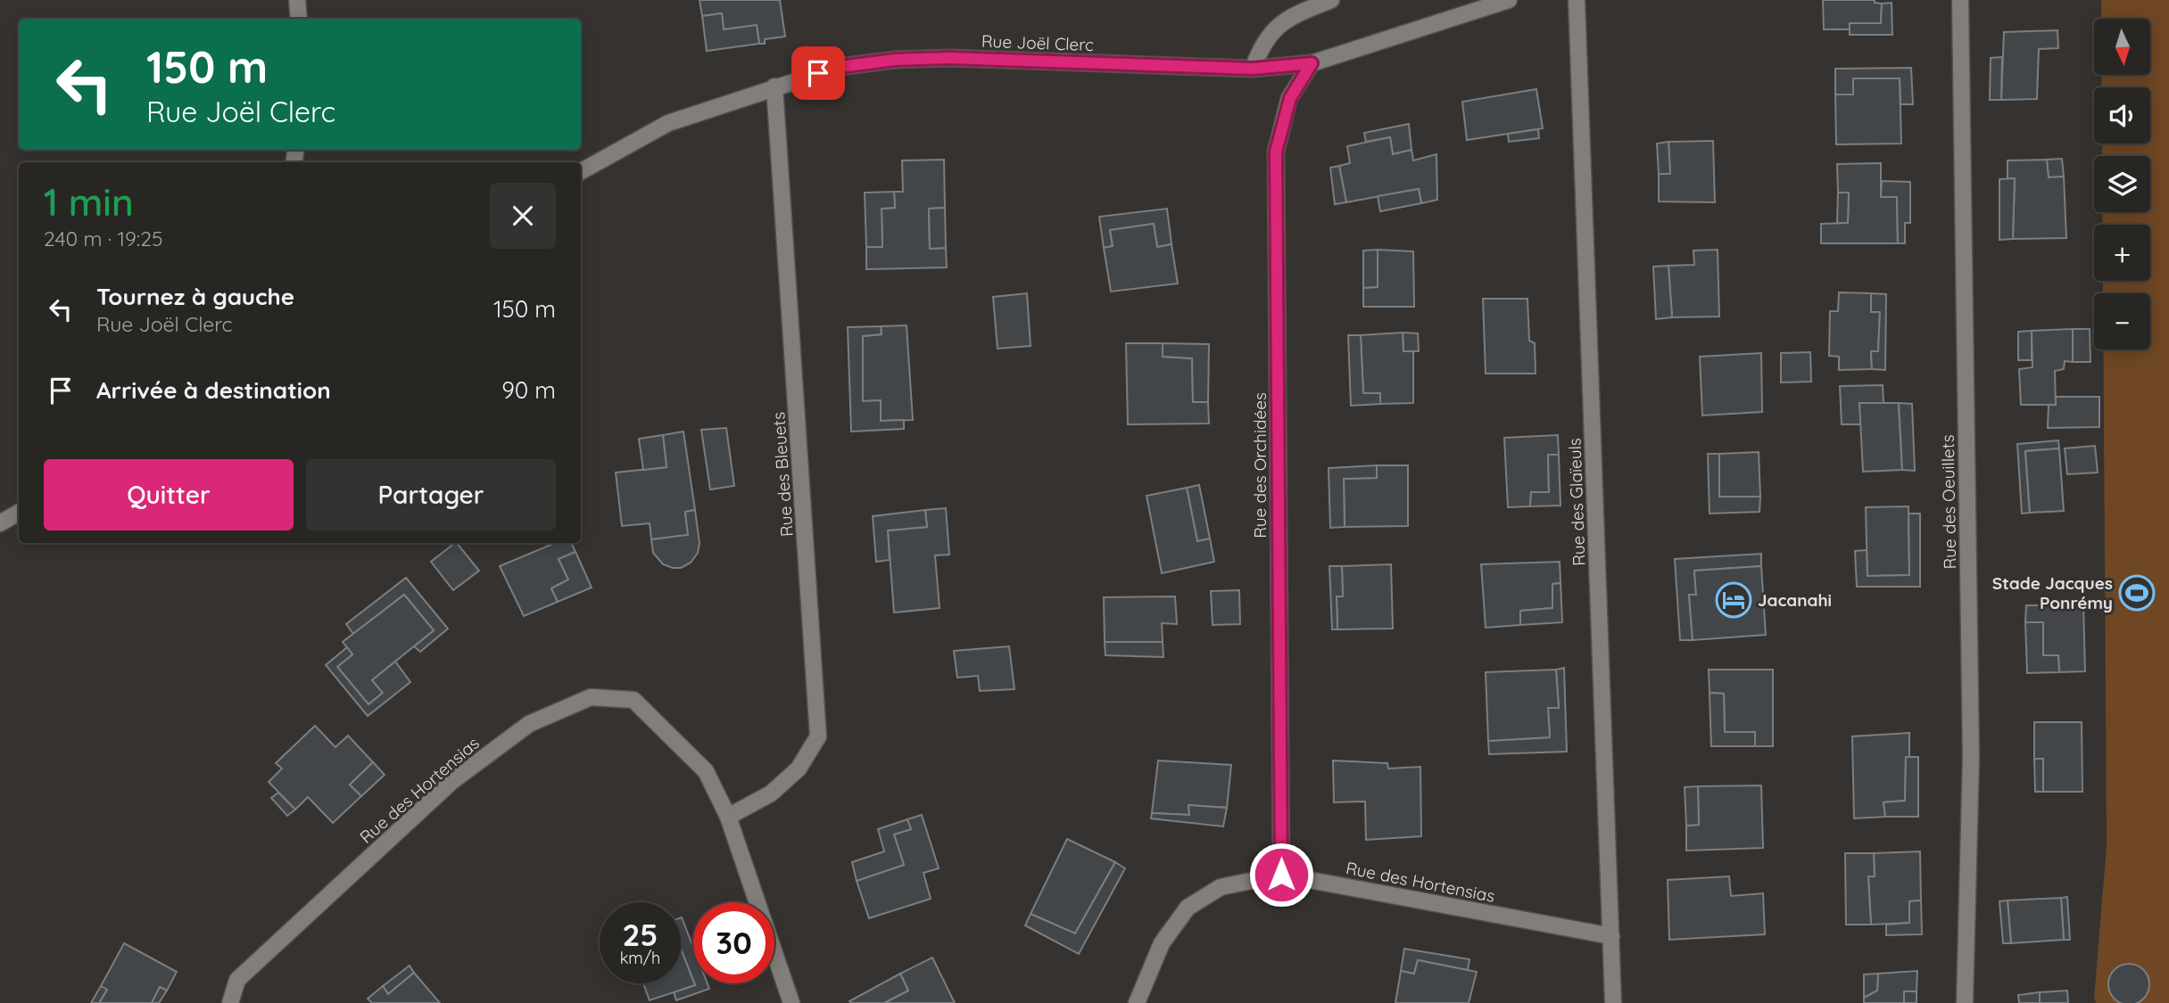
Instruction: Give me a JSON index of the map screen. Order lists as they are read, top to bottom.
{
  "streets": {
    "street": [
      "Rue Joël Clerc",
      "Rue des Orchidées",
      "Rue des Bleuets",
      "Rue des Glaïeuls",
      "Rue des Oeuillets",
      "Rue des Hortensias"
    ]
  },
  "crossings": [
    ["Rue Joël Clerc", "Rue des Orchidées"],
    ["Rue Joël Clerc", "Rue des Bleuets"],
    ["Rue des Orchidées", "Rue des Hortensias"],
    ["Rue des Bleuets", "Rue des Hortensias"],
    ["Rue des Glaïeuls", "Rue des Hortensias"]
  ],
  "places": {
    "sports": ["Stade Jacques Ponrémy"],
    "hotel": ["Jacanahi"]
  },
  "north": "bottom",
  "page": {
    "map_buttons": ["+", "−"],
    "turn": ["150 m", "Rue Joël Clerc"],
    "heading": ["1 min", "240 m · 19:25"],
    "list": [
      {
        "name": "Tournez à gauche",
        "note": "Rue Joël Clerc",
        "value": "150 m"
      },
      {
        "name": "Arrivée à destination",
        "value": "90 m"
      }
    ],
    "buttons": ["Quitter", "Partager"],
    "speed": "25 km/h",
    "limit": "30"
  }
}
